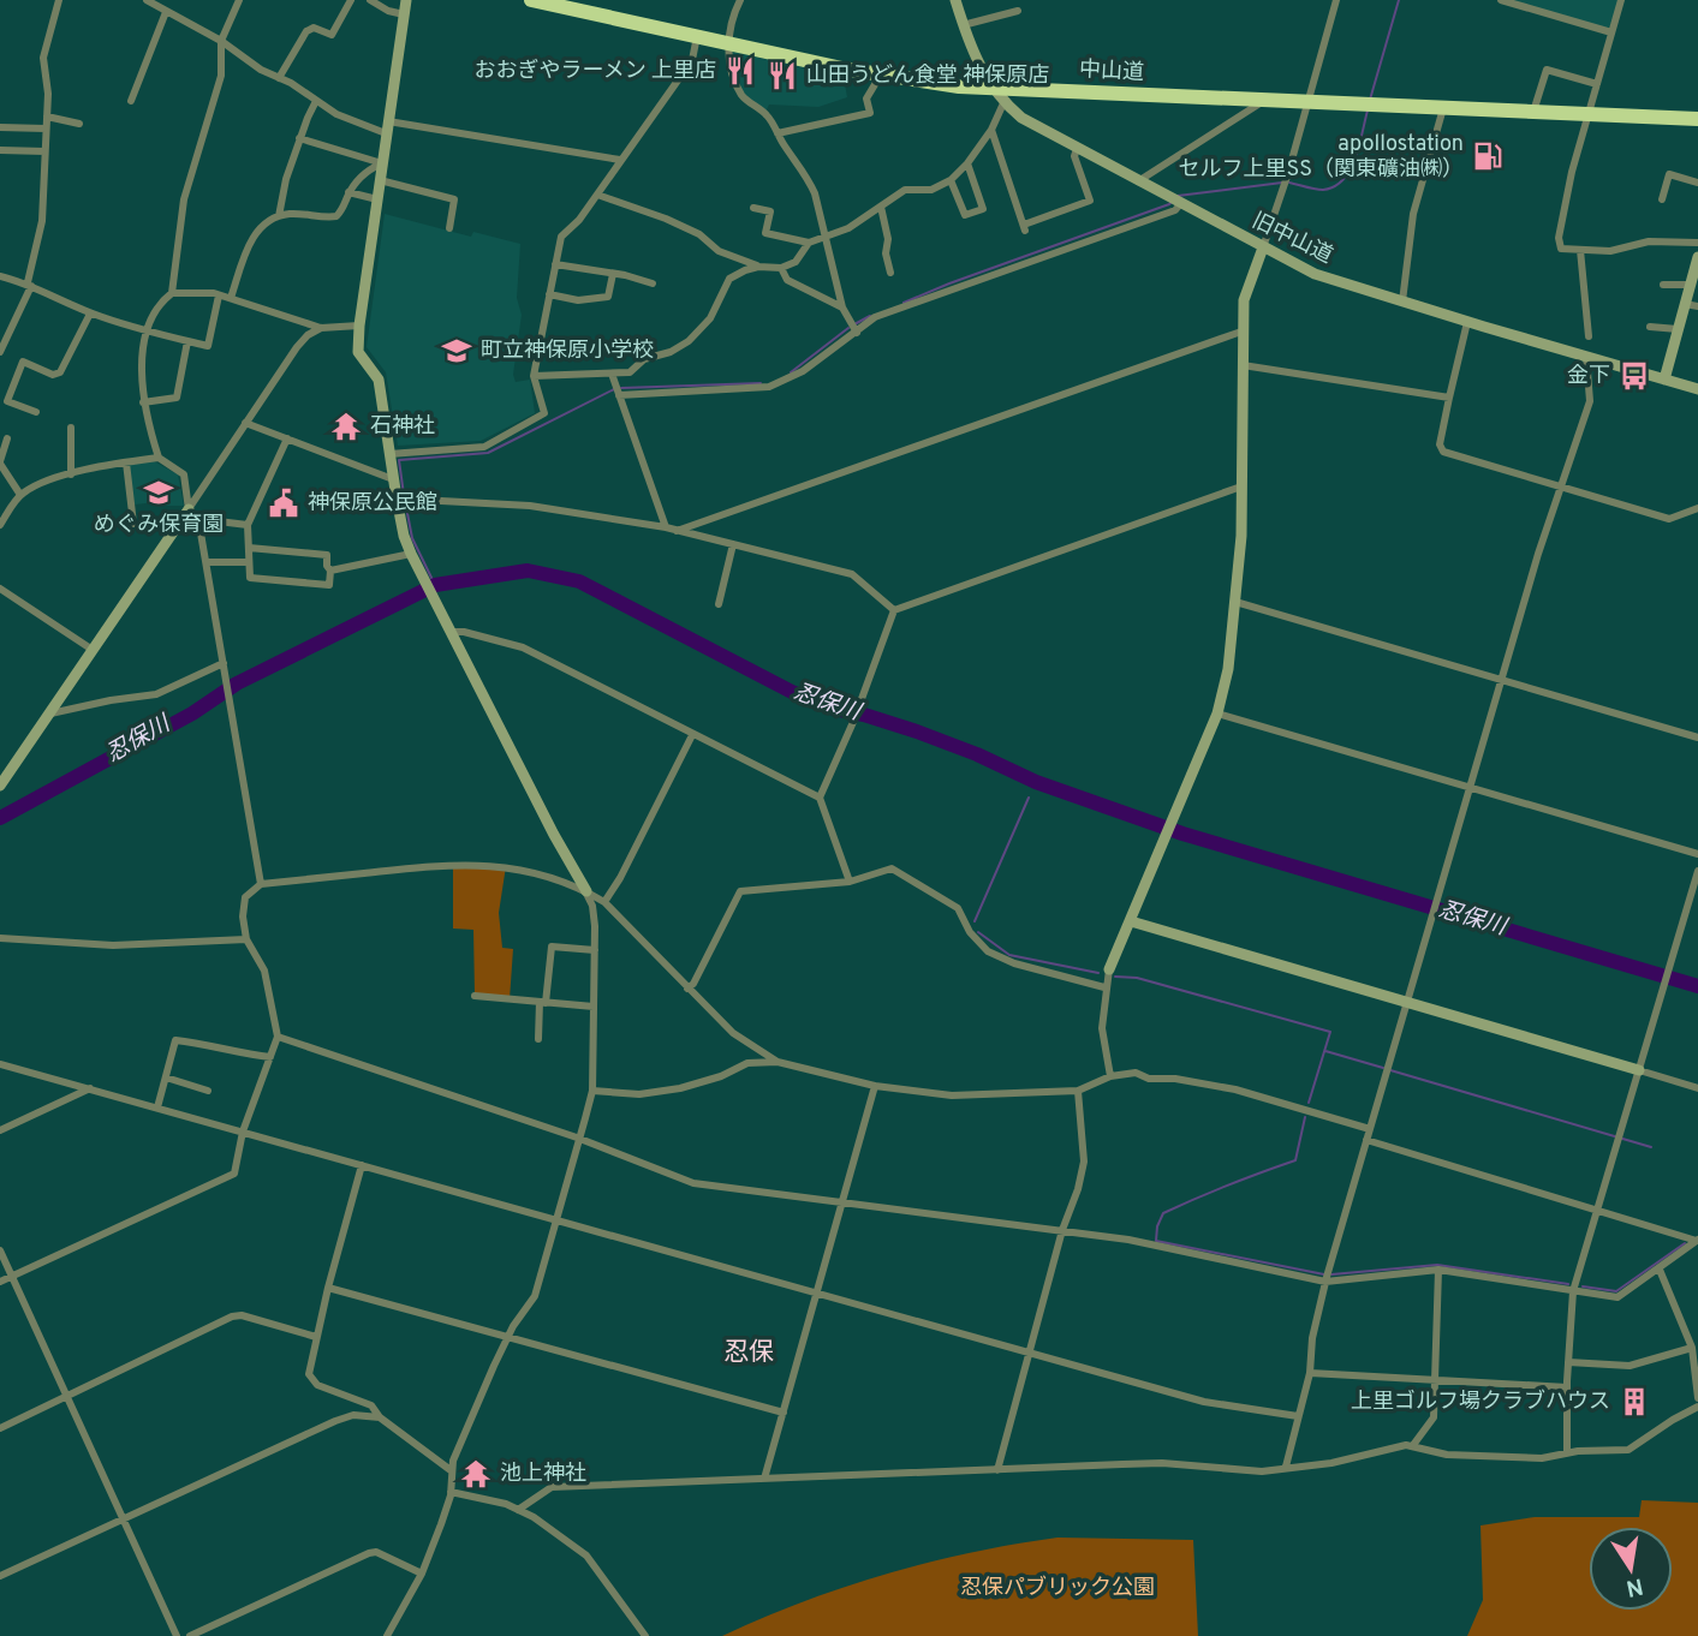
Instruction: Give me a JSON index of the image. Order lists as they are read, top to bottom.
{
  "streets": {
    "highway": ["中山道"],
    "street": ["旧中山道"]
  },
  "crossings": [
    ["中山道", "旧中山道"]
  ],
  "districts": ["忍保"],
  "water": ["忍保川"],
  "parks": ["忍保パブリック公園"],
  "places": {
    "restaurant": ["おおぎやラーメン 上里店", "山田うどん食堂 神保原店"],
    "fuel station": ["apollostation セルフ上里SS（関東礦油㈱）"],
    "school or university": ["町立神保原小学校", "めぐみ保育園"],
    "bus stop": ["金下"],
    "temple": ["石神社", "池上神社"],
    "public building": ["神保原公民館"],
    "building": ["上里ゴルフ場クラブハウス"]
  },
  "north": "bottom"
}
